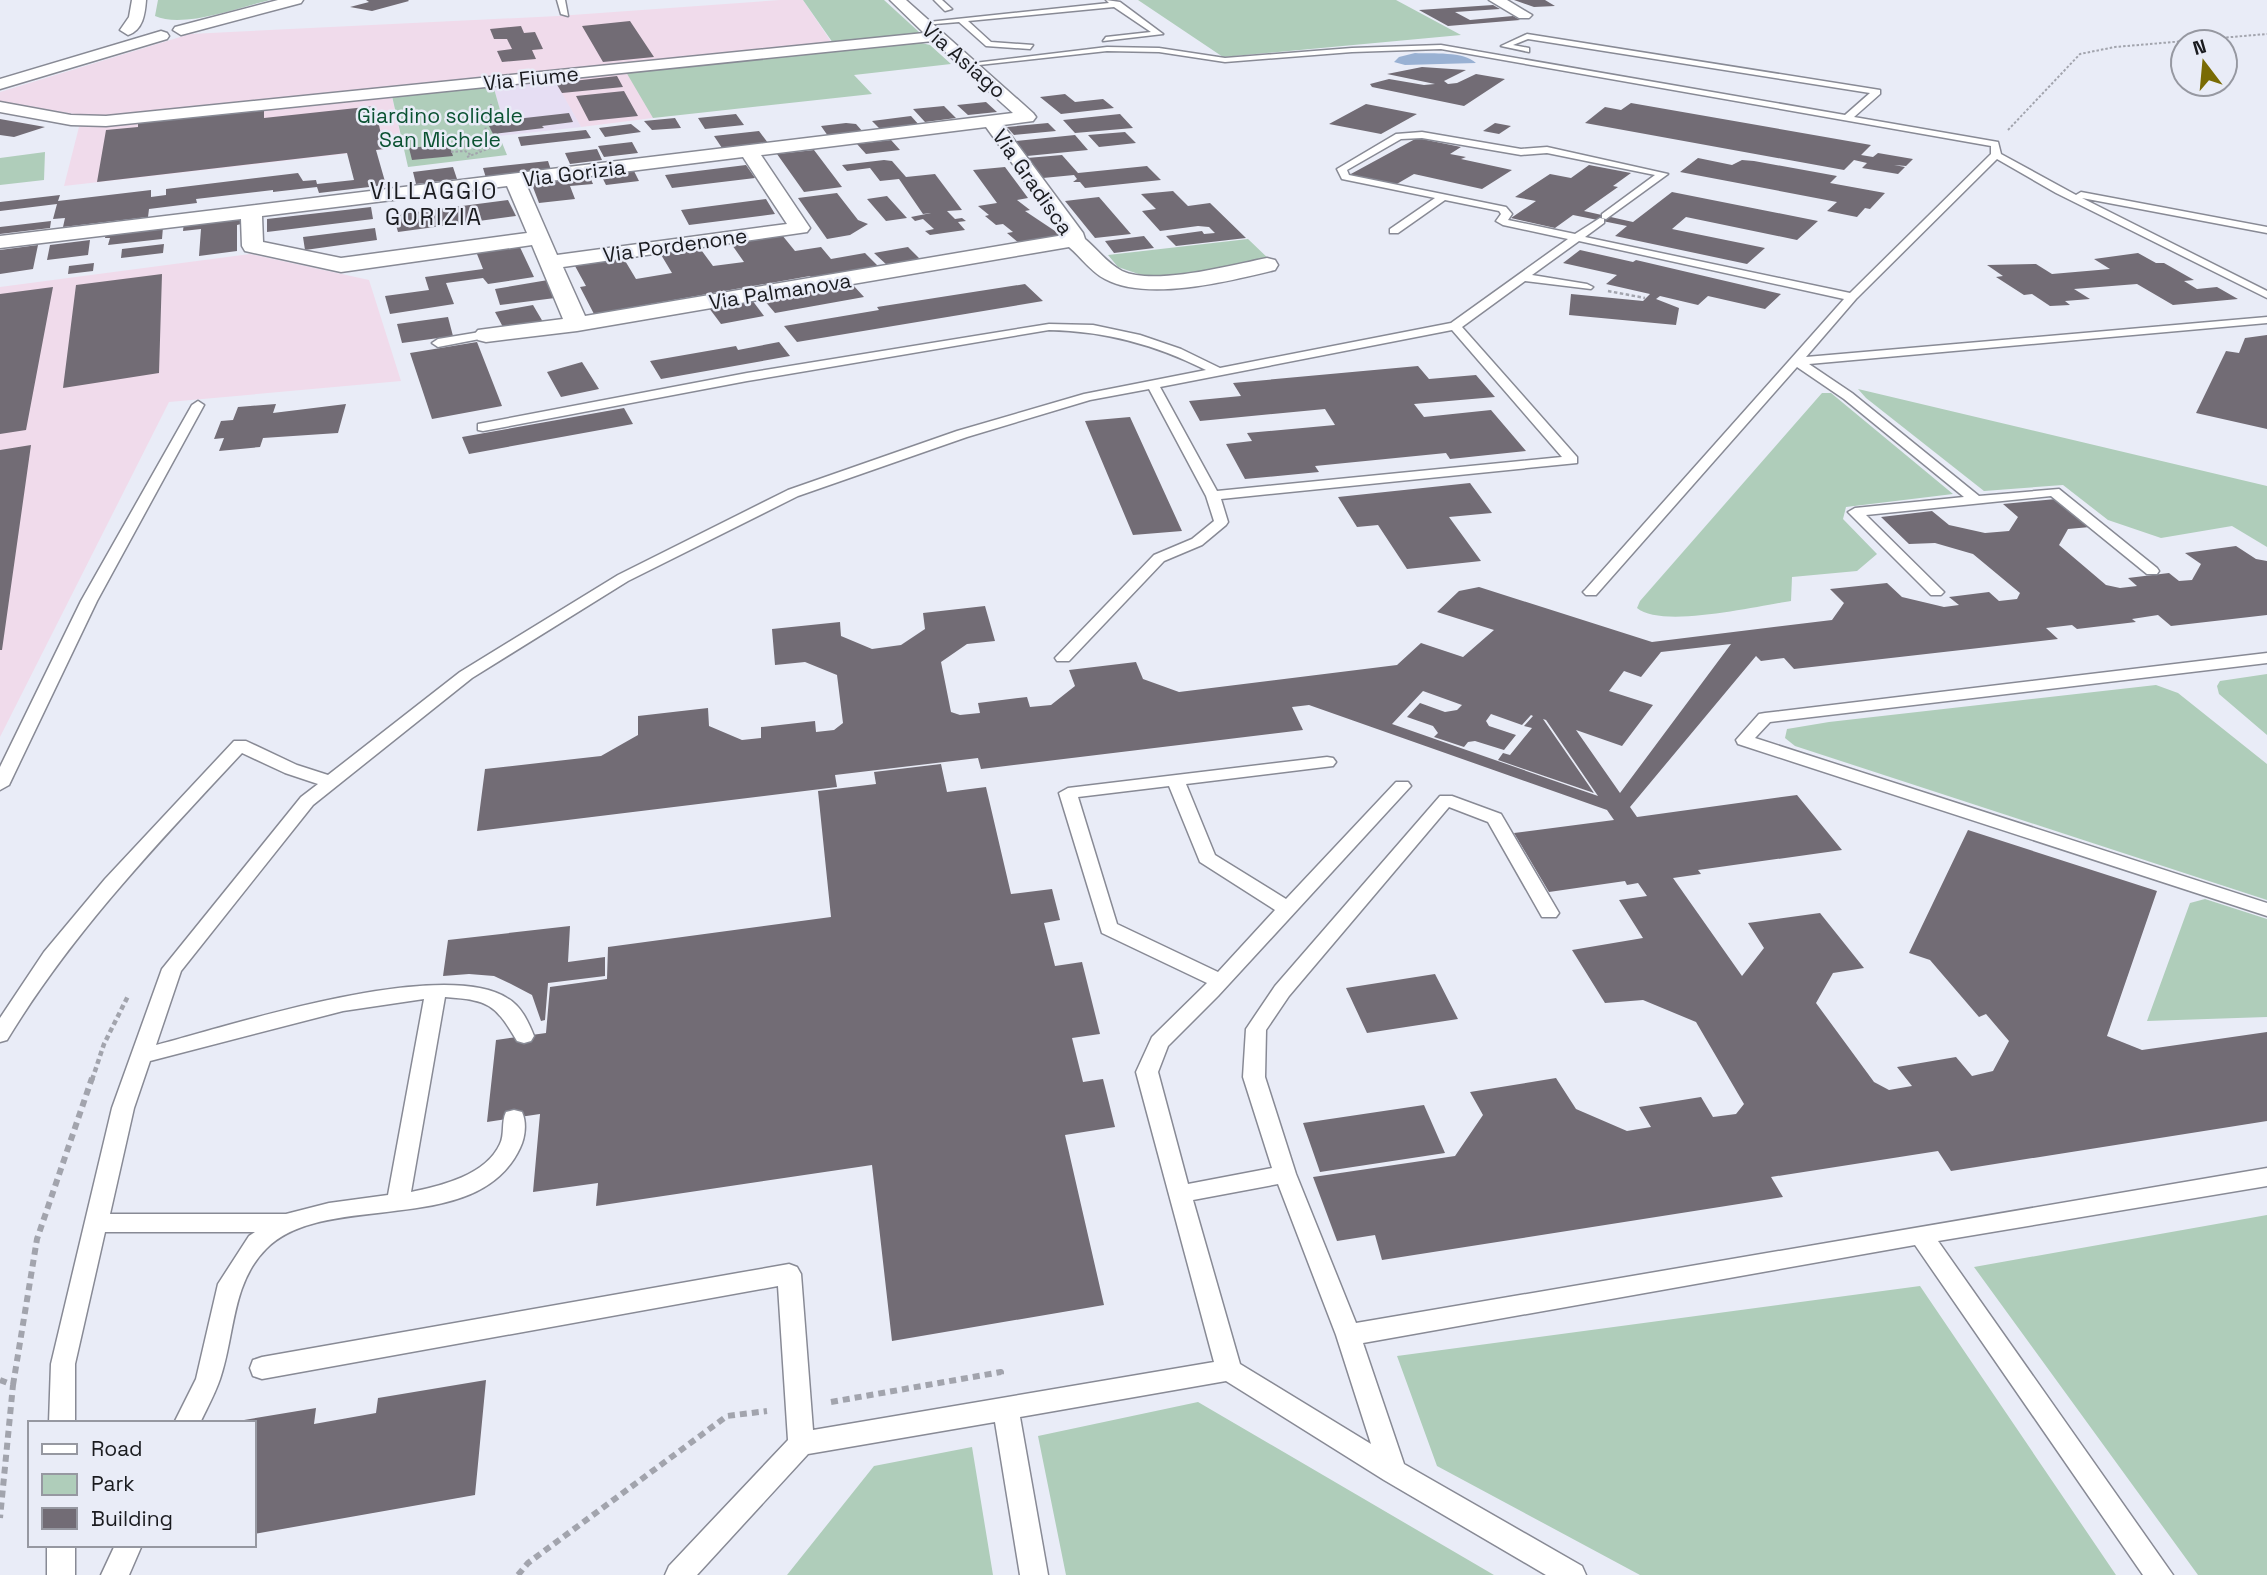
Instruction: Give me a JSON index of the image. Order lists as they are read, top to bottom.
{
  "streets": {
    "street": [
      "Via Asiago",
      "Via Fiume",
      "Via Gorizia",
      "Via Gradisca",
      "Via Pordenone",
      "Via Palmanova"
    ]
  },
  "crossings": [
    ["Via Asiago", "Via Fiume"],
    ["Via Asiago", "Via Gorizia"],
    ["Via Gorizia", "Via Gradisca"],
    ["Via Gorizia", "Via Pordenone"],
    ["Via Gradisca", "Via Palmanova"]
  ],
  "districts": ["VILLAGGIO GORIZIA"],
  "parks": ["Giardino solidale San Michele"],
  "legend": ["Road", "Park", "Building"],
  "north": "top"
}
